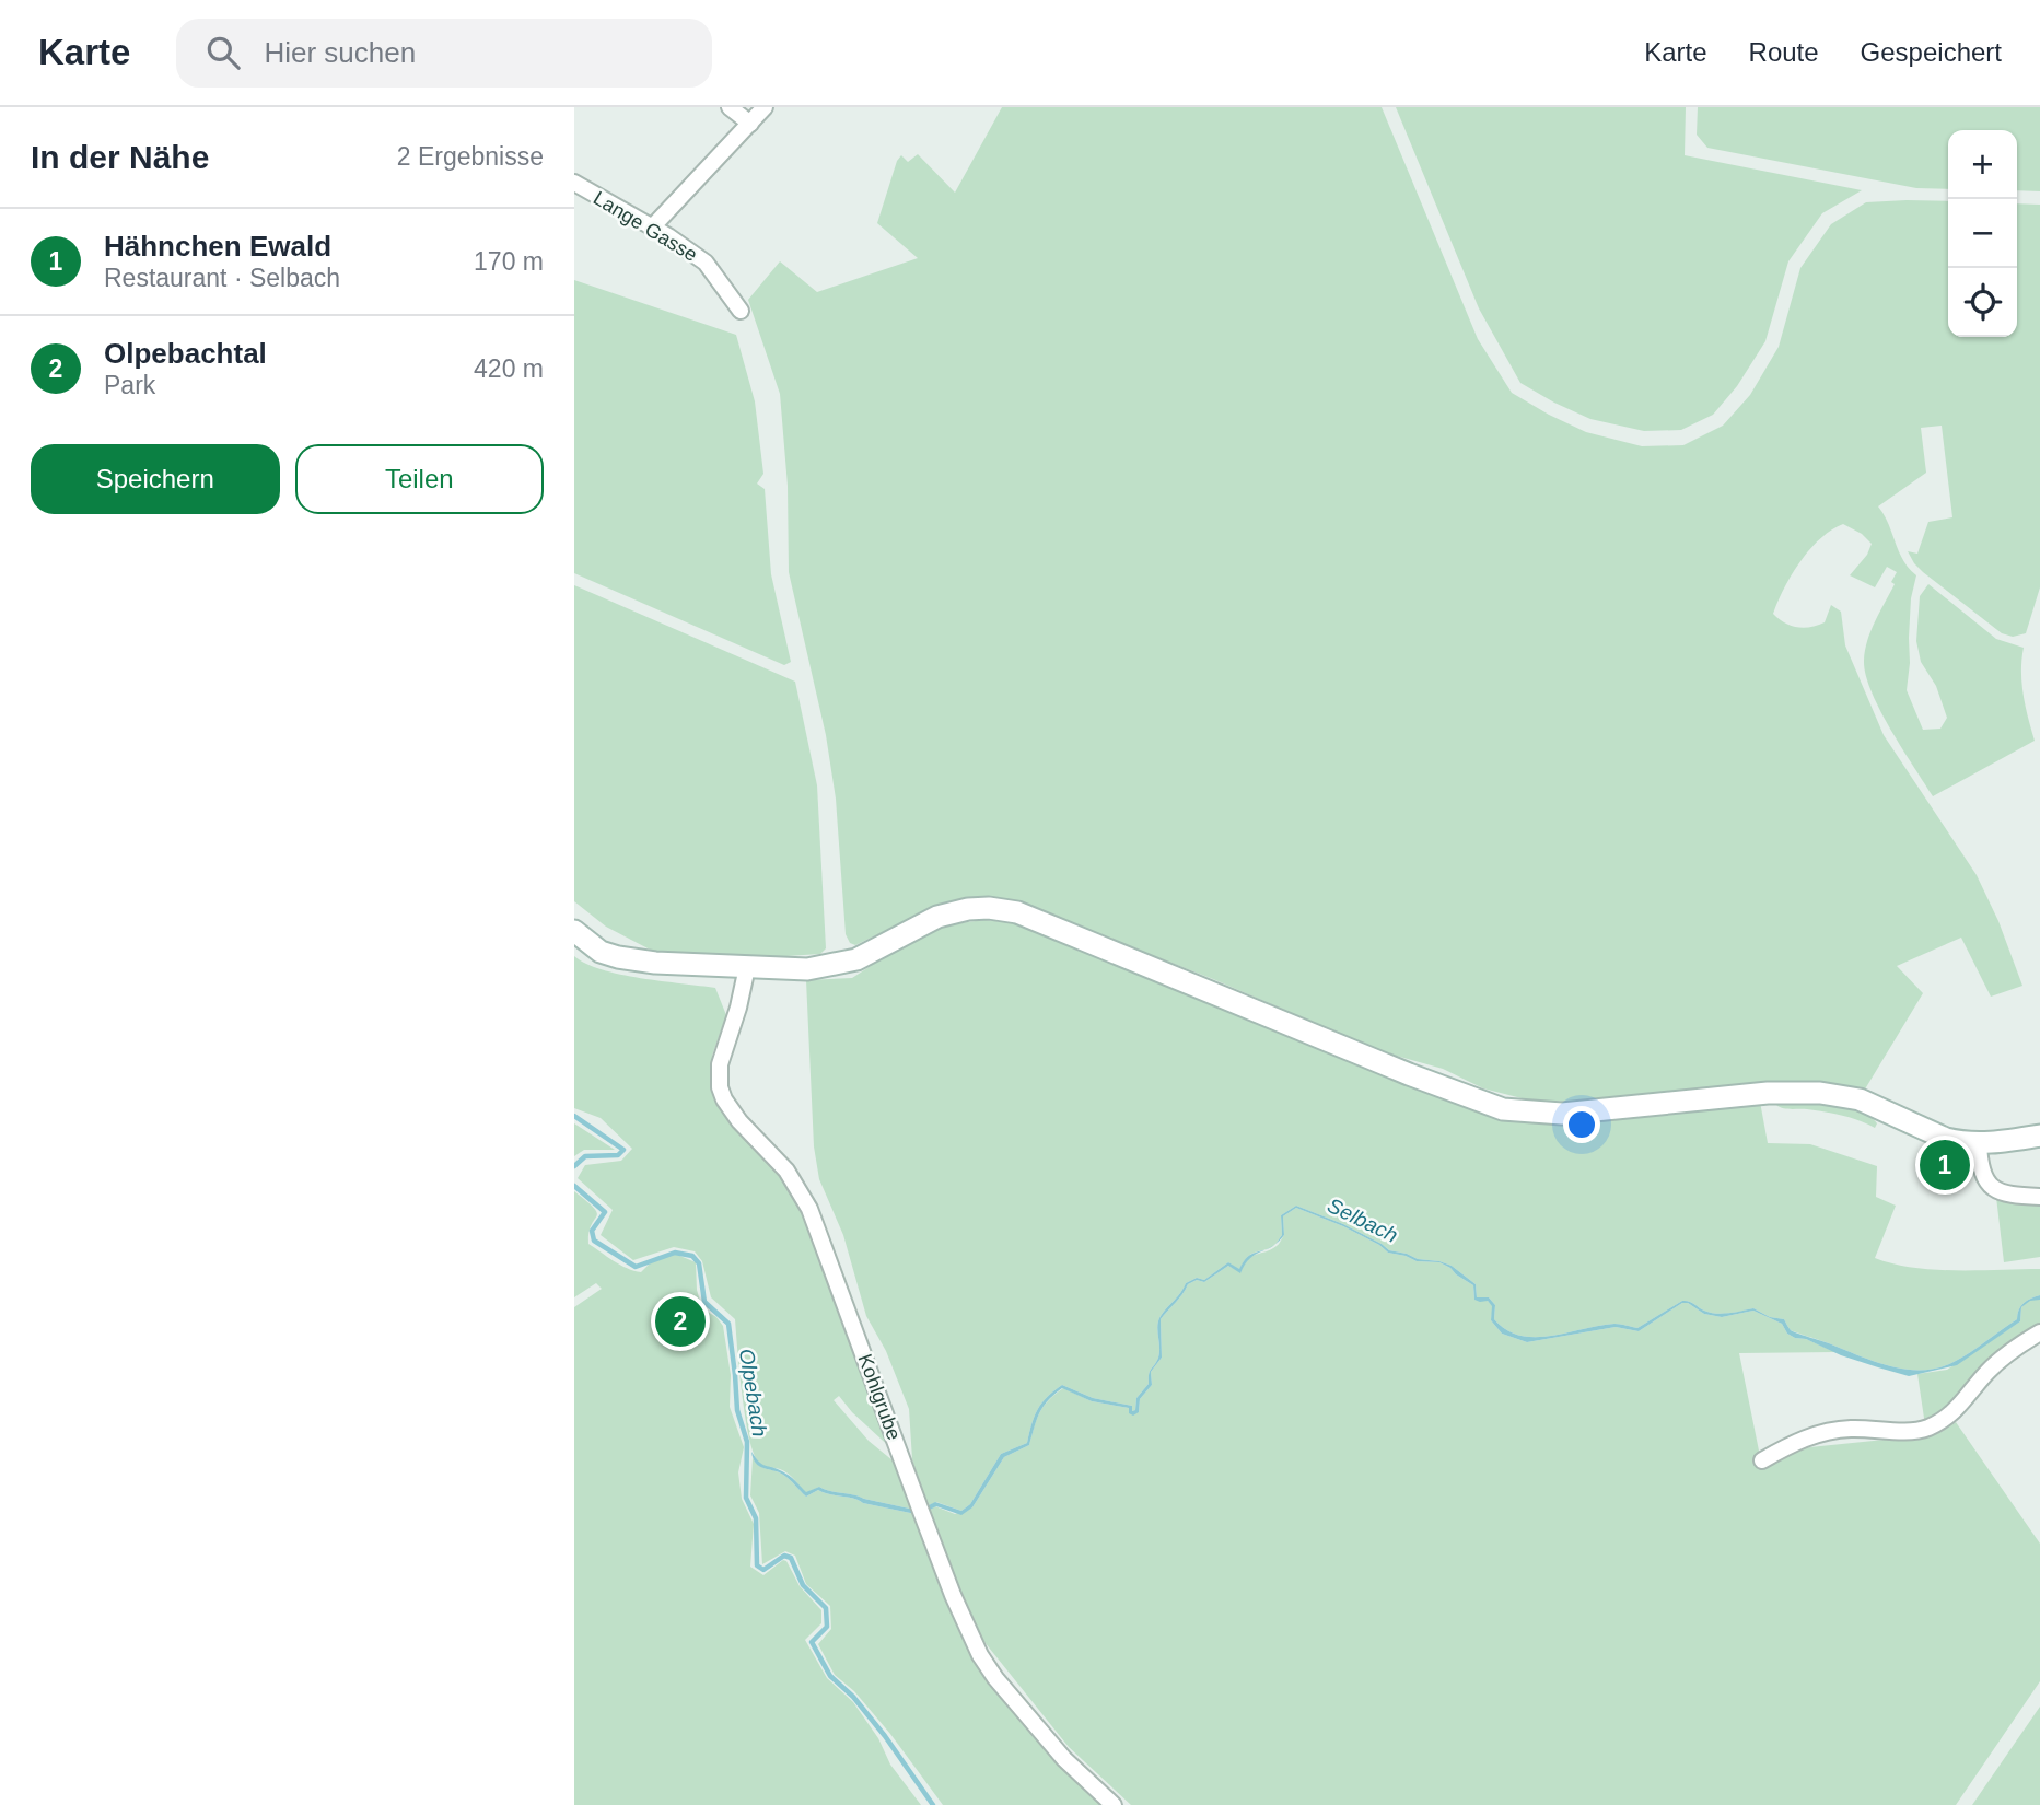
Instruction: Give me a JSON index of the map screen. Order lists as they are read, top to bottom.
{
  "streets": {
    "street": ["Lange Gasse", "Kohlgrube"]
  },
  "water": ["Selbach", "Olpebach"],
  "page": {
    "header": "Karte",
    "search": "Hier suchen",
    "nav": ["Karte", "Route", "Gespeichert"],
    "heading": ["In der Nähe", "2 Ergebnisse"],
    "map_buttons": ["+", "−"],
    "list": [
      {
        "mark": "1",
        "name": "Hähnchen Ewald",
        "note": "Restaurant · Selbach",
        "value": "170 m"
      },
      {
        "mark": "2",
        "name": "Olpebachtal",
        "note": "Park",
        "value": "420 m"
      }
    ],
    "buttons": ["Speichern", "Teilen"],
    "pins": ["1", "2"]
  }
}
